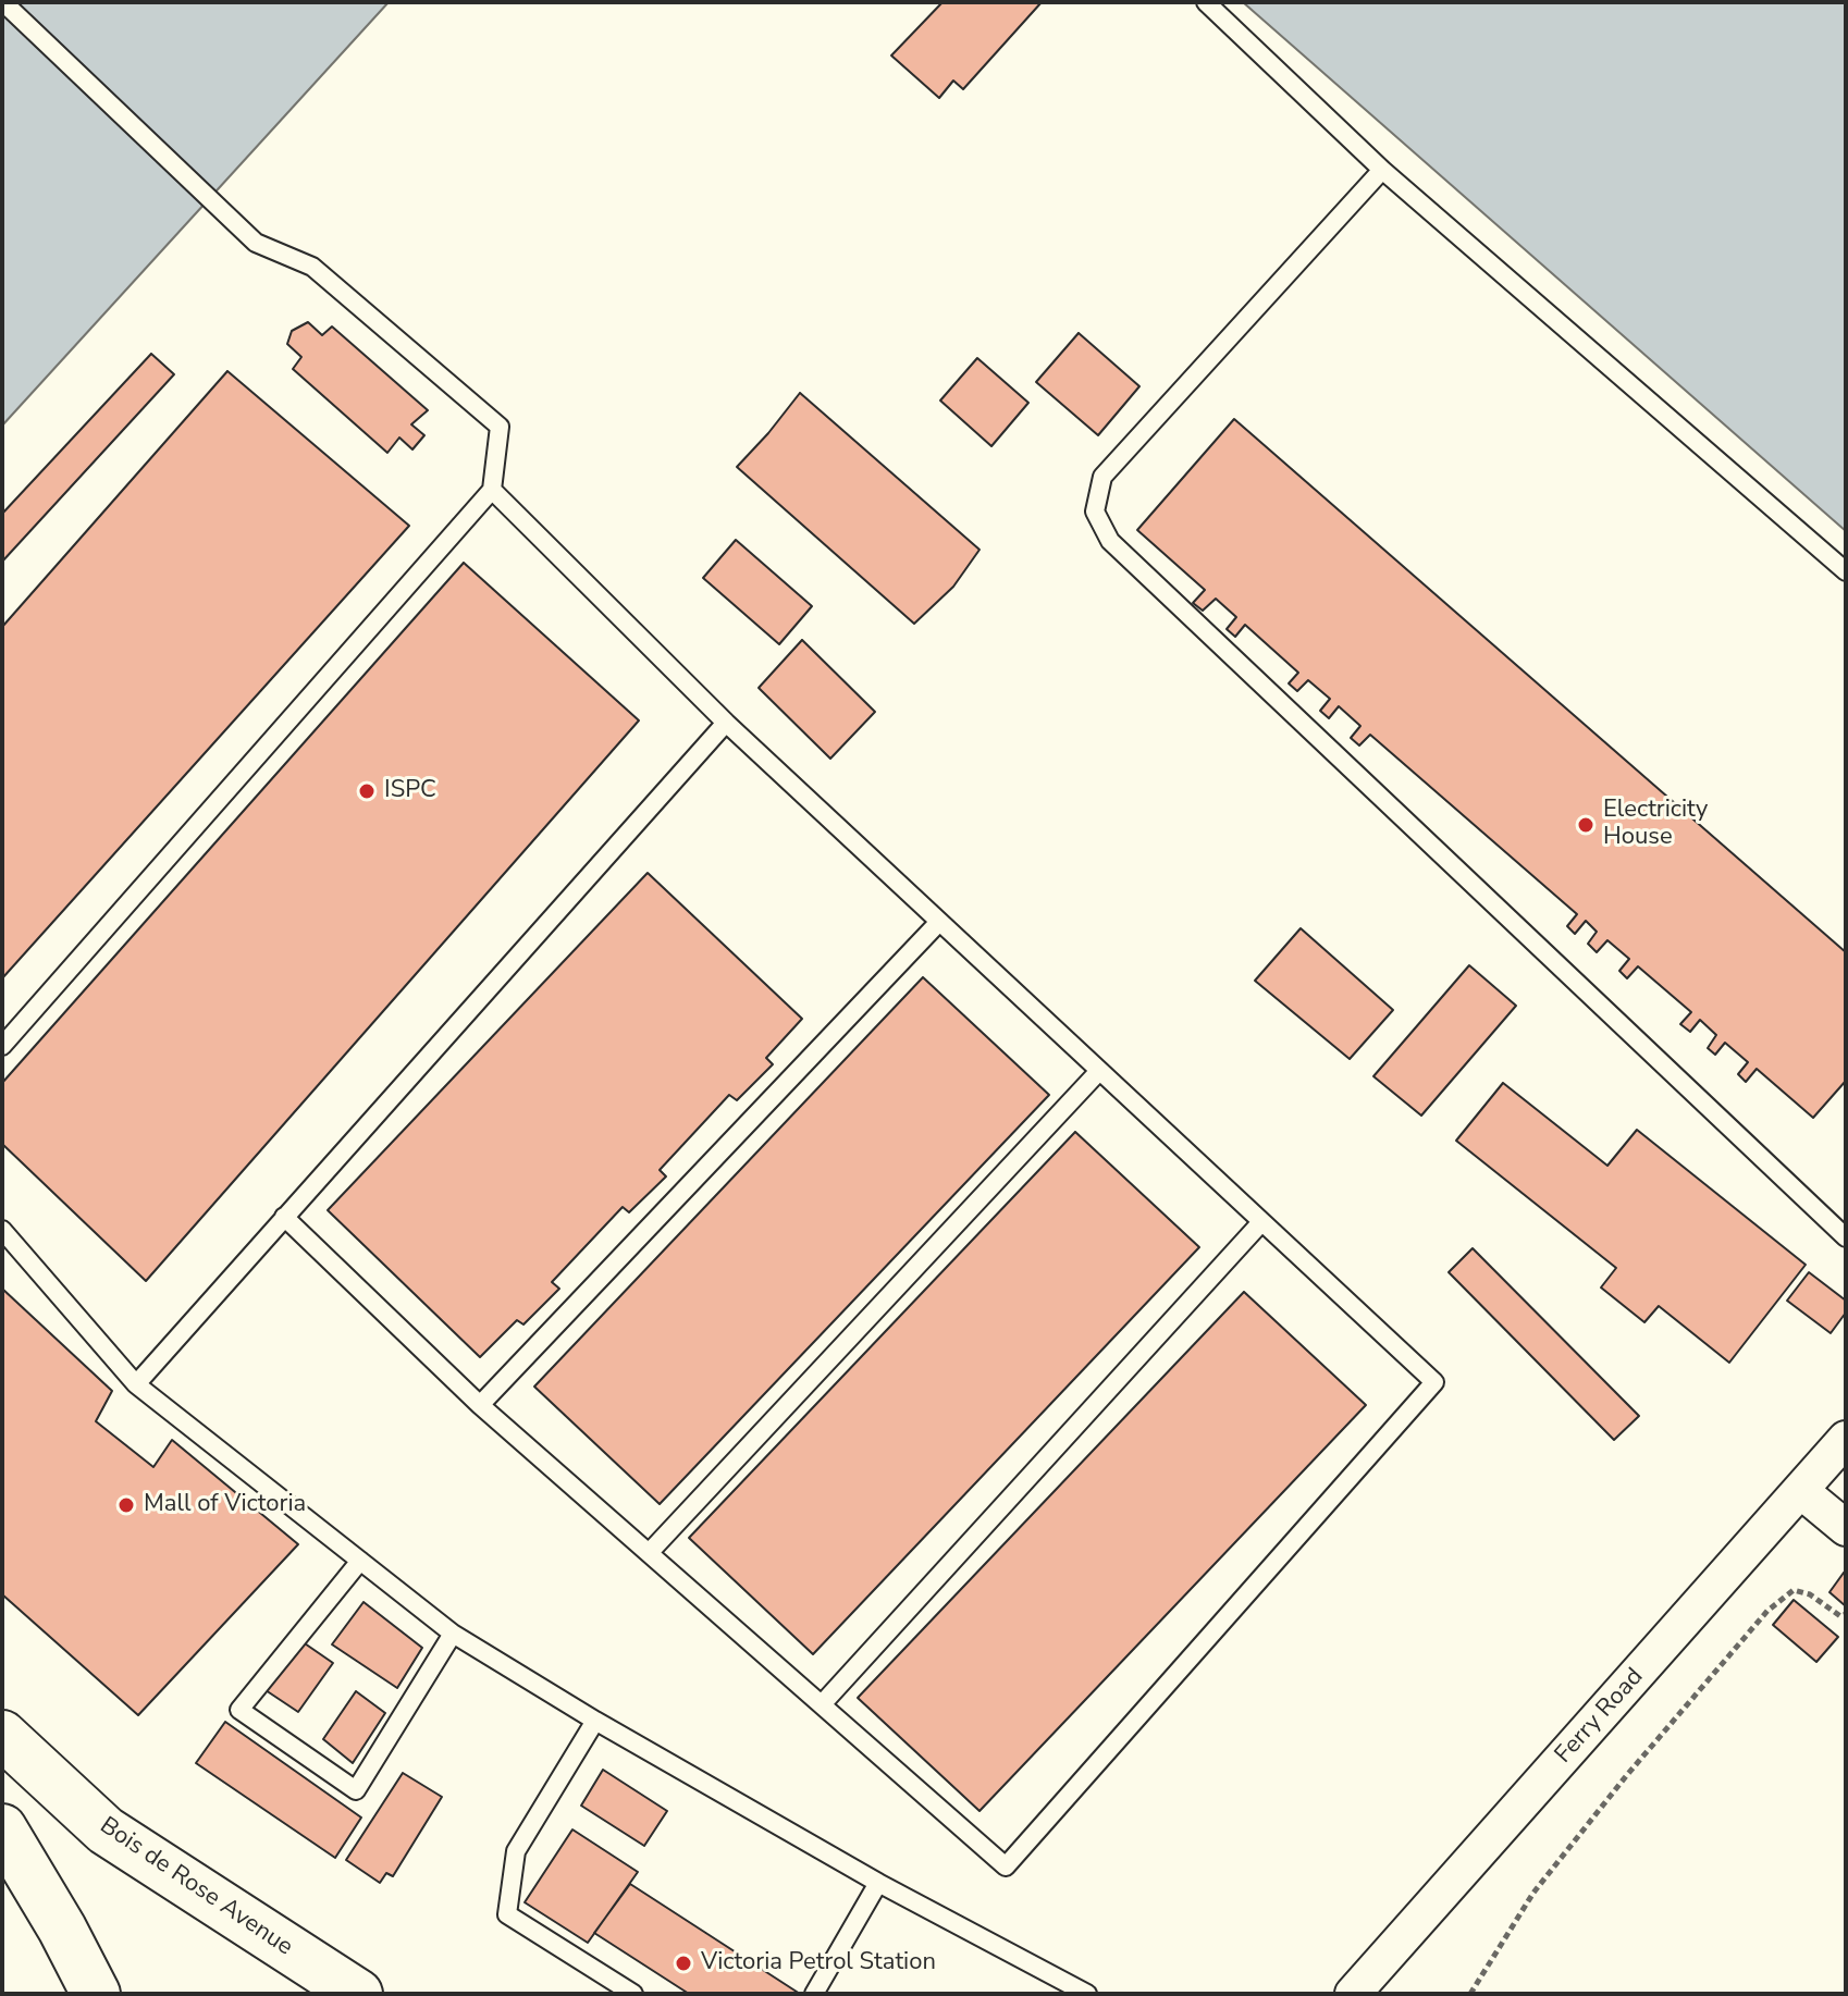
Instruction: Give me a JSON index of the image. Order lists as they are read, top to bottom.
{
  "streets": {
    "main road": ["Bois de Rose Avenue"],
    "street": ["Ferry Road"]
  },
  "places": [
    "ISPC",
    "Electricity House",
    "Mall of Victoria",
    "Victoria Petrol Station"
  ]
}
